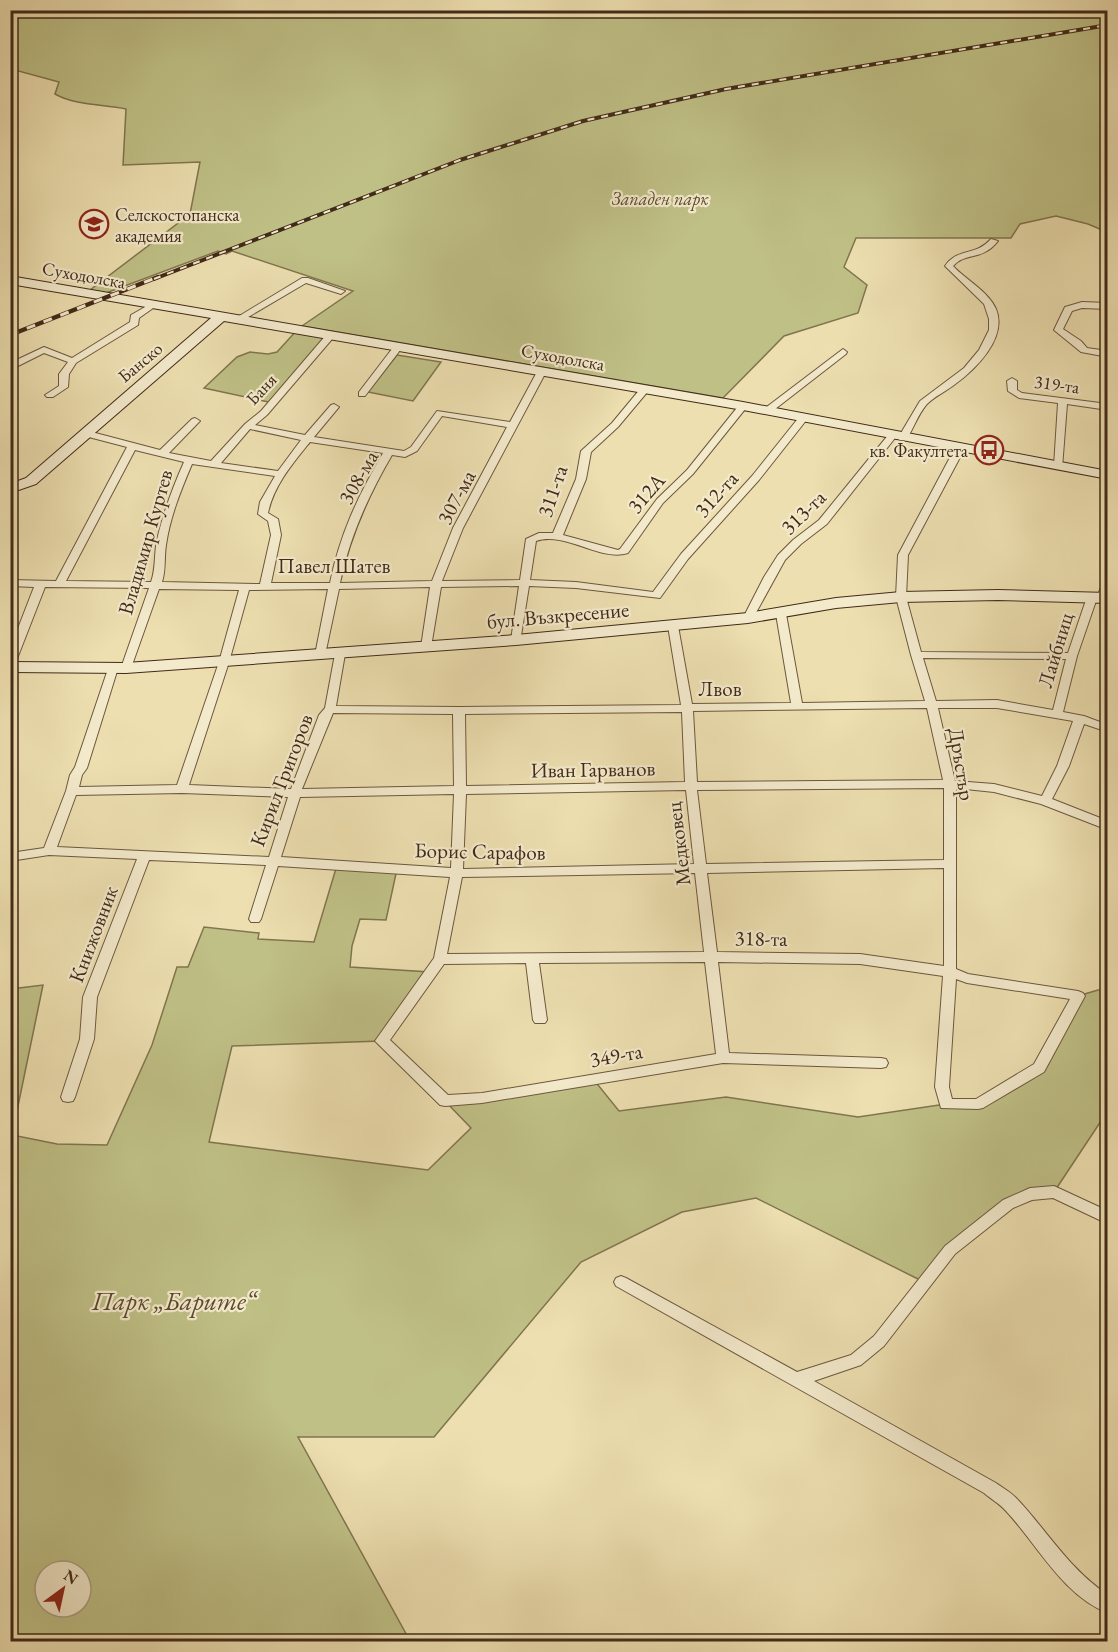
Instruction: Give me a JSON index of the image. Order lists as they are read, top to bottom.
{
  "streets": {
    "street": [
      "Суходолска",
      "Банско",
      "319-та",
      "Баня",
      "308-ма",
      "311-та",
      "312А",
      "312-та",
      "307-ма",
      "313-та",
      "Владимир Куртев",
      "Павел Шатев",
      "бул. Възкресение",
      "Лайбниц",
      "Лвов",
      "Дръстър",
      "Иван Гарванов",
      "Кирил Григоров",
      "Медковец",
      "Борис Сарафов",
      "Книжовник",
      "318-та",
      "349-та"
    ]
  },
  "crossings": [
    ["Суходолска", "Банско"],
    ["Суходолска", "Баня"],
    ["Суходолска", "311-та"],
    ["Суходолска", "312А"],
    ["Суходолска", "312-та"],
    ["Суходолска", "307-ма"],
    ["Суходолска", "313-та"],
    ["Суходолска", "Дръстър"],
    ["308-ма", "307-ма"],
    ["308-ма", "Павел Шатев"],
    ["311-та", "312А"],
    ["311-та", "Павел Шатев"],
    ["311-та", "бул. Възкресение"],
    ["312-та", "Павел Шатев"],
    ["307-ма", "Павел Шатев"],
    ["307-ма", "бул. Възкресение"],
    ["313-та", "бул. Възкресение"],
    ["Владимир Куртев", "Павел Шатев"],
    ["Владимир Куртев", "бул. Възкресение"],
    ["Владимир Куртев", "Иван Гарванов"],
    ["Владимир Куртев", "Борис Сарафов"],
    ["бул. Възкресение", "Лайбниц"],
    ["бул. Възкресение", "Дръстър"],
    ["бул. Възкресение", "Кирил Григоров"],
    ["бул. Възкресение", "Медковец"],
    ["Лайбниц", "Лвов"],
    ["Лвов", "Дръстър"],
    ["Лвов", "Кирил Григоров"],
    ["Лвов", "Медковец"],
    ["Дръстър", "Иван Гарванов"],
    ["Дръстър", "Борис Сарафов"],
    ["Дръстър", "318-та"],
    ["Иван Гарванов", "Кирил Григоров"],
    ["Иван Гарванов", "Медковец"],
    ["Кирил Григоров", "Борис Сарафов"],
    ["Медковец", "Борис Сарафов"],
    ["Медковец", "318-та"],
    ["Медковец", "349-та"],
    ["Борис Сарафов", "Книжовник"],
    ["318-та", "349-та"]
  ],
  "parks": ["Западен парк", "Парк „Барите“"],
  "places": {
    "school or university": ["Селскостопанска академия"],
    "bus stop": ["кв. Факултета"]
  },
  "north": "top right"
}
